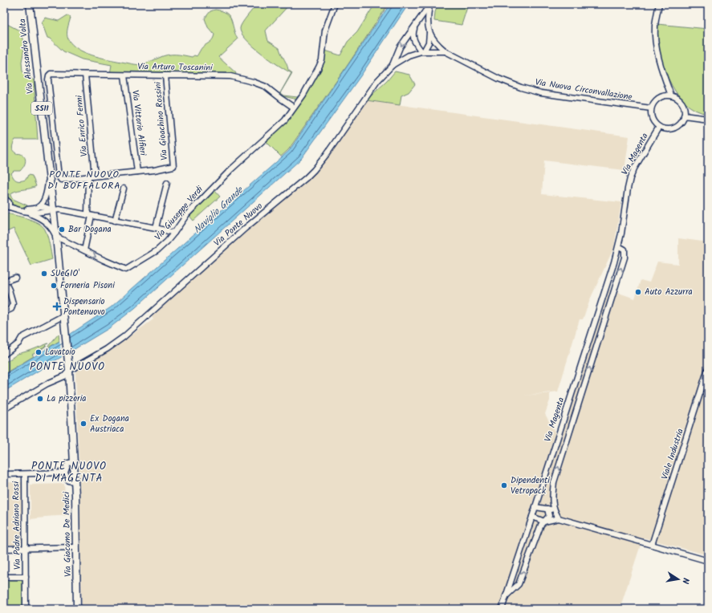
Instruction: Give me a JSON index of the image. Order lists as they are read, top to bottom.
{
  "streets": {
    "main road": ["Via Alessandro Volta", "SS11", "Via Giacomo De Medici"],
    "street": [
      "Via Arturo Toscanini",
      "Via Nuova Circonvallazione",
      "Via Gioachino Rossini",
      "Via Vittorio Alfieri",
      "Via Enrico Fermi",
      "Via Magenta",
      "Via Giuseppe Verdi",
      "Via Ponte Nuovo",
      "Viale Industria",
      "Via Padre Adriano Rossi"
    ]
  },
  "crossings": [
    ["Via Alessandro Volta", "SS11"],
    ["Via Alessandro Volta", "Via Giuseppe Verdi"],
    ["Via Arturo Toscanini", "Via Gioachino Rossini"],
    ["Via Arturo Toscanini", "Via Vittorio Alfieri"],
    ["Via Arturo Toscanini", "Via Enrico Fermi"],
    ["Via Arturo Toscanini", "Via Giuseppe Verdi"],
    ["Via Nuova Circonvallazione", "Via Magenta"],
    ["Via Nuova Circonvallazione", "Via Ponte Nuovo"],
    ["SS11", "Via Giuseppe Verdi"],
    ["SS11", "Via Giacomo De Medici"],
    ["Via Gioachino Rossini", "Via Vittorio Alfieri"],
    ["Via Ponte Nuovo", "Via Giacomo De Medici"]
  ],
  "districts": ["PONTE NUOVO DI BOFFALORA", "PONTE NUOVO", "PONTE NUOVO DI MAGENTA"],
  "water": ["Naviglio Grande"],
  "places": {
    "other": [
      "Bar Dogana",
      "SUeGIO'",
      "Forneria Pisoni",
      "Auto Azzurra",
      "Lavatoio",
      "La pizzeria",
      "Ex Dogana Austriaca",
      "Dipendenti Vetropack"
    ],
    "health": ["Dispensario Pontenuovo"]
  },
  "north": "right"
}
